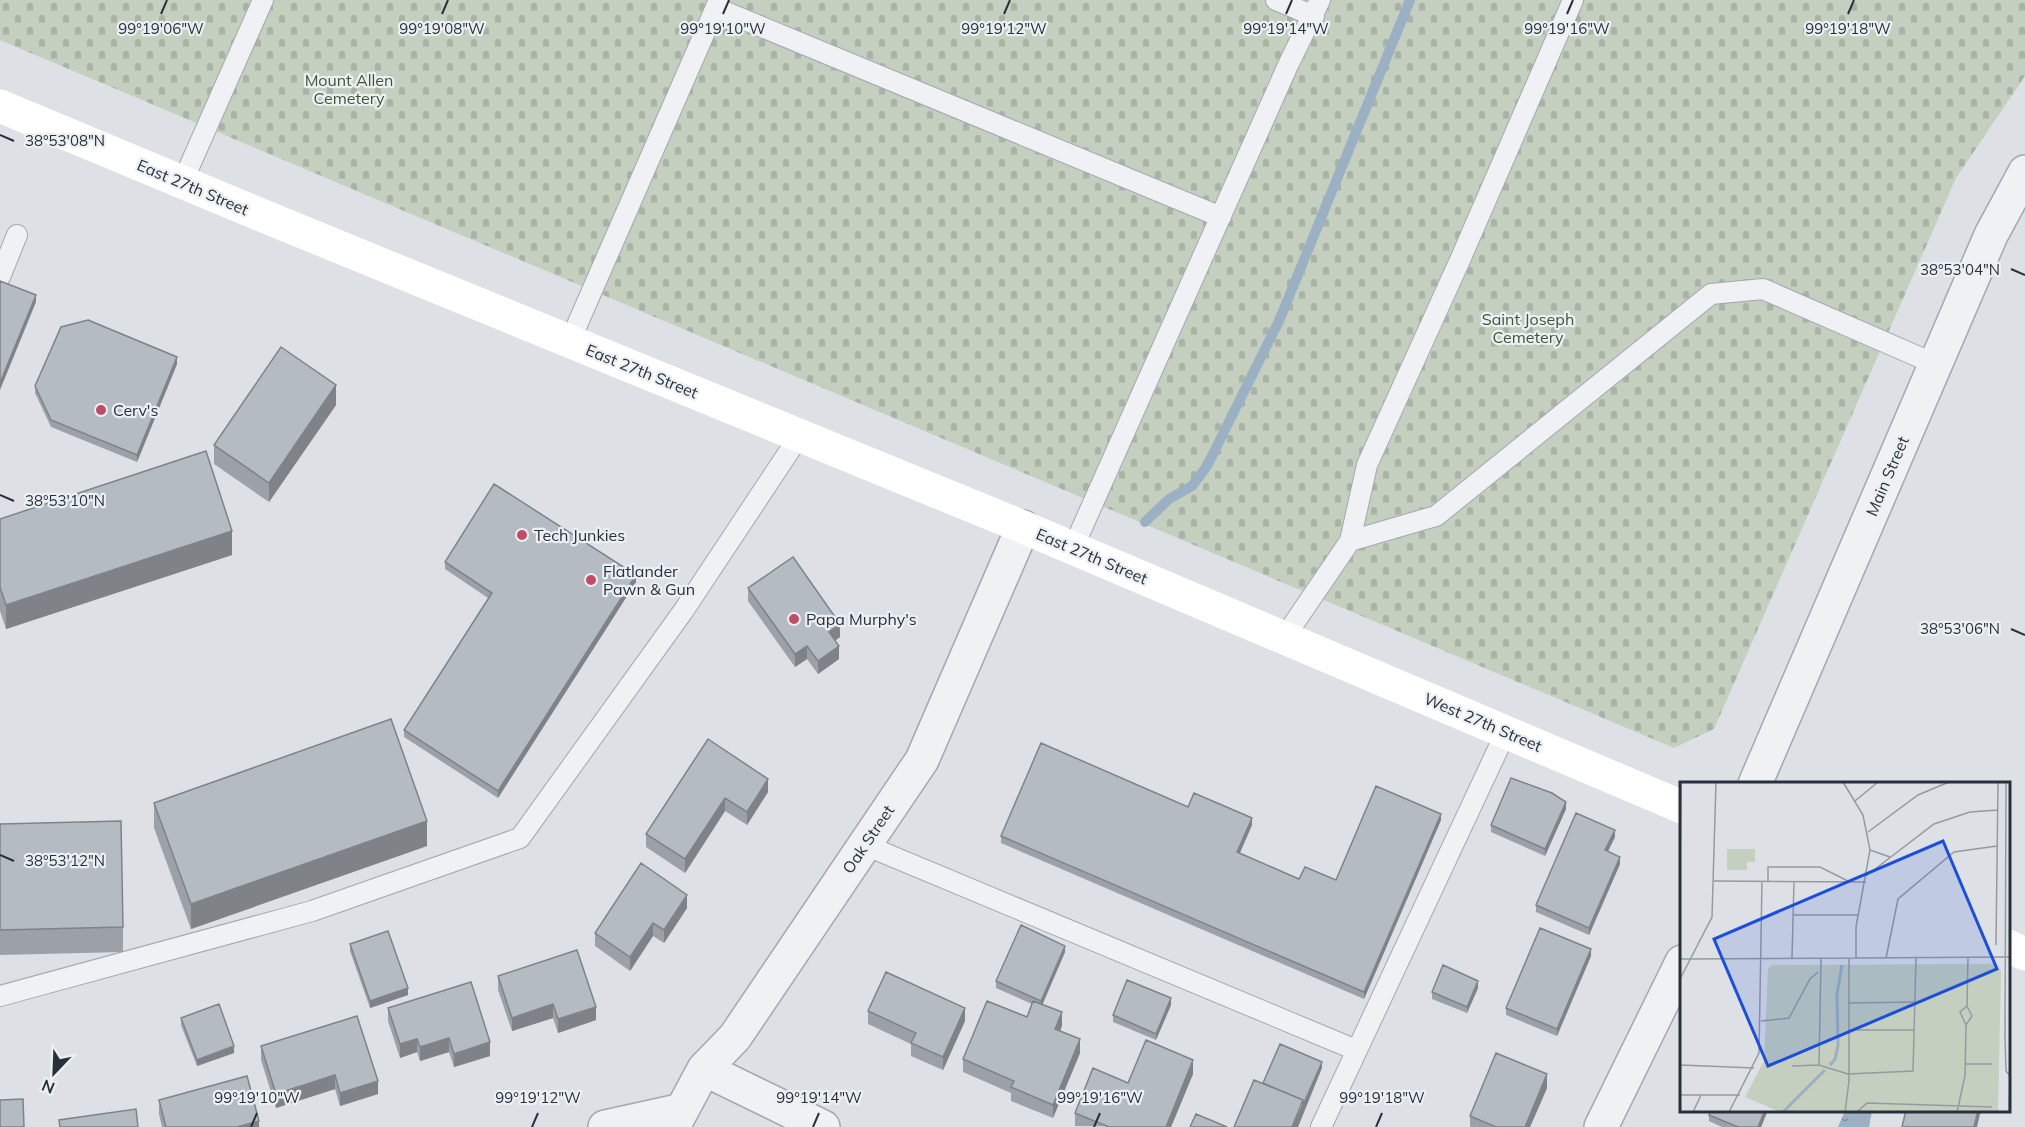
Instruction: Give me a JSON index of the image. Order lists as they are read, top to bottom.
{
  "streets": {
    "main road": ["East 27th Street", "West 27th Street"],
    "street": ["Main Street", "Oak Street"]
  },
  "crossings": [
    ["East 27th Street", "West 27th Street"],
    ["East 27th Street", "Oak Street"]
  ],
  "parks": ["Mount Allen Cemetery", "Saint Joseph Cemetery"],
  "places": [
    "Cerv's",
    "Tech Junkies",
    "Flatlander Pawn & Gun",
    "Papa Murphy's"
  ],
  "north": "bottom left",
  "coordinates": [
    "99°19'06\"W",
    "99°19'10\"W",
    "99°19'14\"W",
    "99°19'18\"W",
    "99°19'08\"W",
    "99°19'12\"W",
    "99°19'16\"W",
    "38°53'08\"N",
    "38°53'04\"N",
    "38°53'10\"N",
    "38°53'06\"N",
    "38°53'12\"N"
  ]
}
